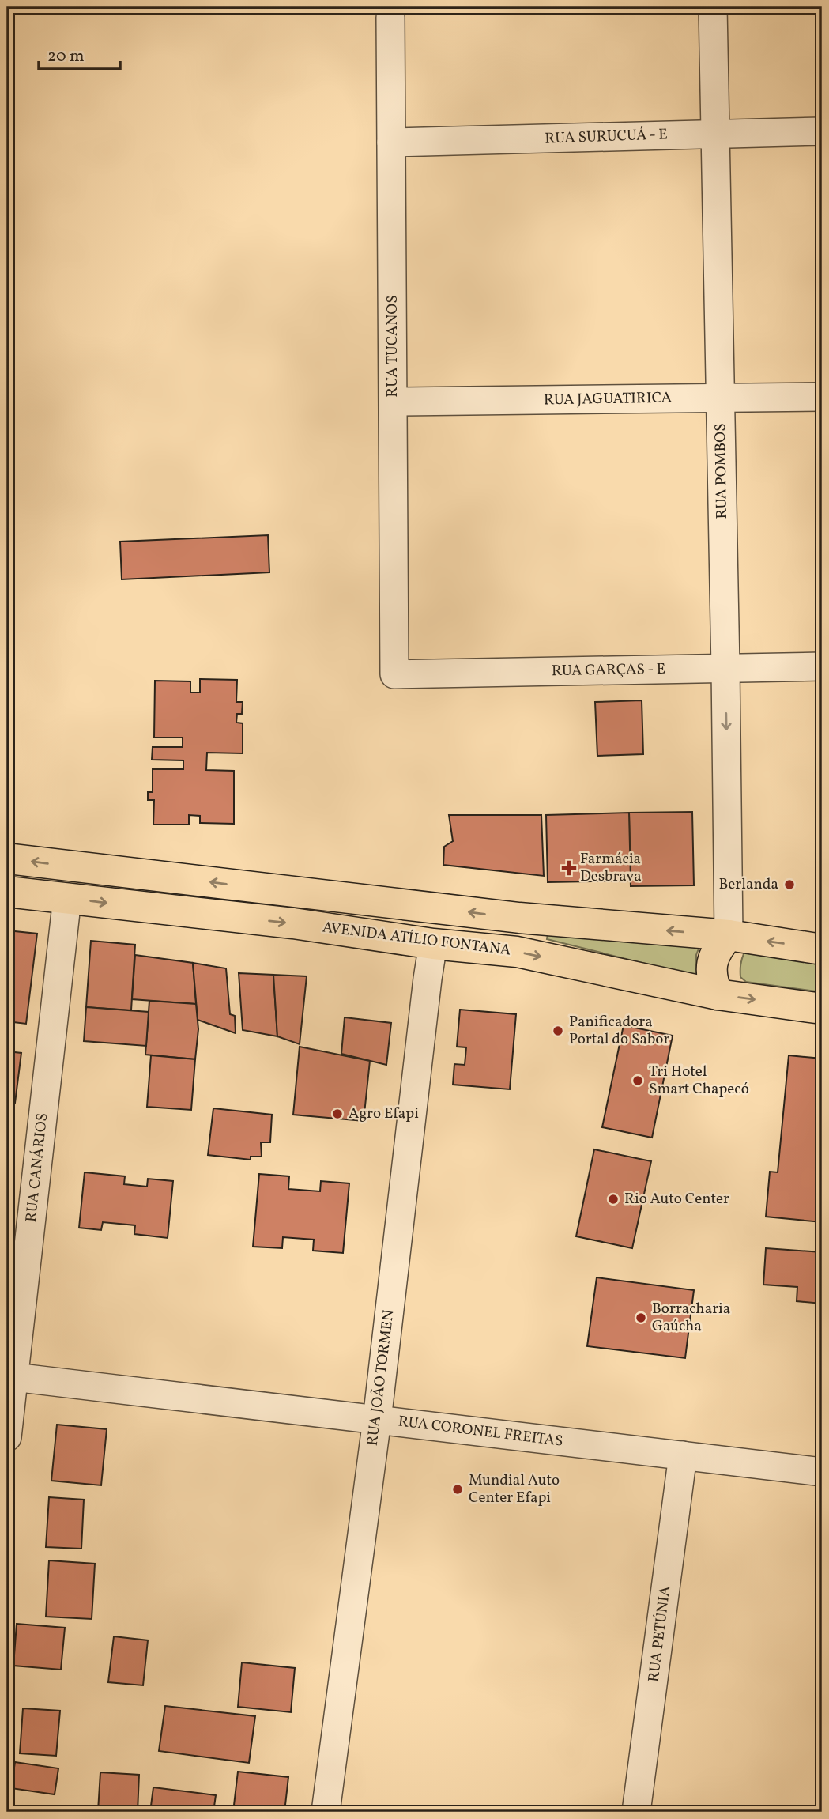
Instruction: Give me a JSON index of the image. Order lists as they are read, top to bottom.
{
  "streets": {
    "main road": ["AVENIDA ATÍLIO FONTANA"],
    "street": [
      "RUA SURUCUÁ - E",
      "RUA TUCANOS",
      "RUA JAGUATIRICA",
      "RUA POMBOS",
      "RUA GARÇAS - E",
      "RUA CANÁRIOS",
      "RUA JOÃO TORMEN",
      "RUA CORONEL FREITAS",
      "RUA PETÚNIA"
    ]
  },
  "crossings": [
    ["RUA SURUCUÁ - E", "RUA TUCANOS"],
    ["RUA SURUCUÁ - E", "RUA POMBOS"],
    ["RUA TUCANOS", "RUA JAGUATIRICA"],
    ["RUA TUCANOS", "RUA GARÇAS - E"],
    ["RUA JAGUATIRICA", "RUA POMBOS"],
    ["RUA POMBOS", "RUA GARÇAS - E"],
    ["AVENIDA ATÍLIO FONTANA", "RUA CANÁRIOS"],
    ["AVENIDA ATÍLIO FONTANA", "RUA JOÃO TORMEN"],
    ["RUA CANÁRIOS", "RUA CORONEL FREITAS"],
    ["RUA JOÃO TORMEN", "RUA CORONEL FREITAS"],
    ["RUA CORONEL FREITAS", "RUA PETÚNIA"]
  ],
  "places": {
    "health": ["Farmácia Desbrava"],
    "other": [
      "Berlanda",
      "Panificadora Portal do Sabor",
      "Tri Hotel Smart Chapecó",
      "Agro Efapi",
      "Rio Auto Center",
      "Borracharia Gaúcha",
      "Mundial Auto Center Efapi"
    ]
  },
  "scale_bar": "20 m"
}
